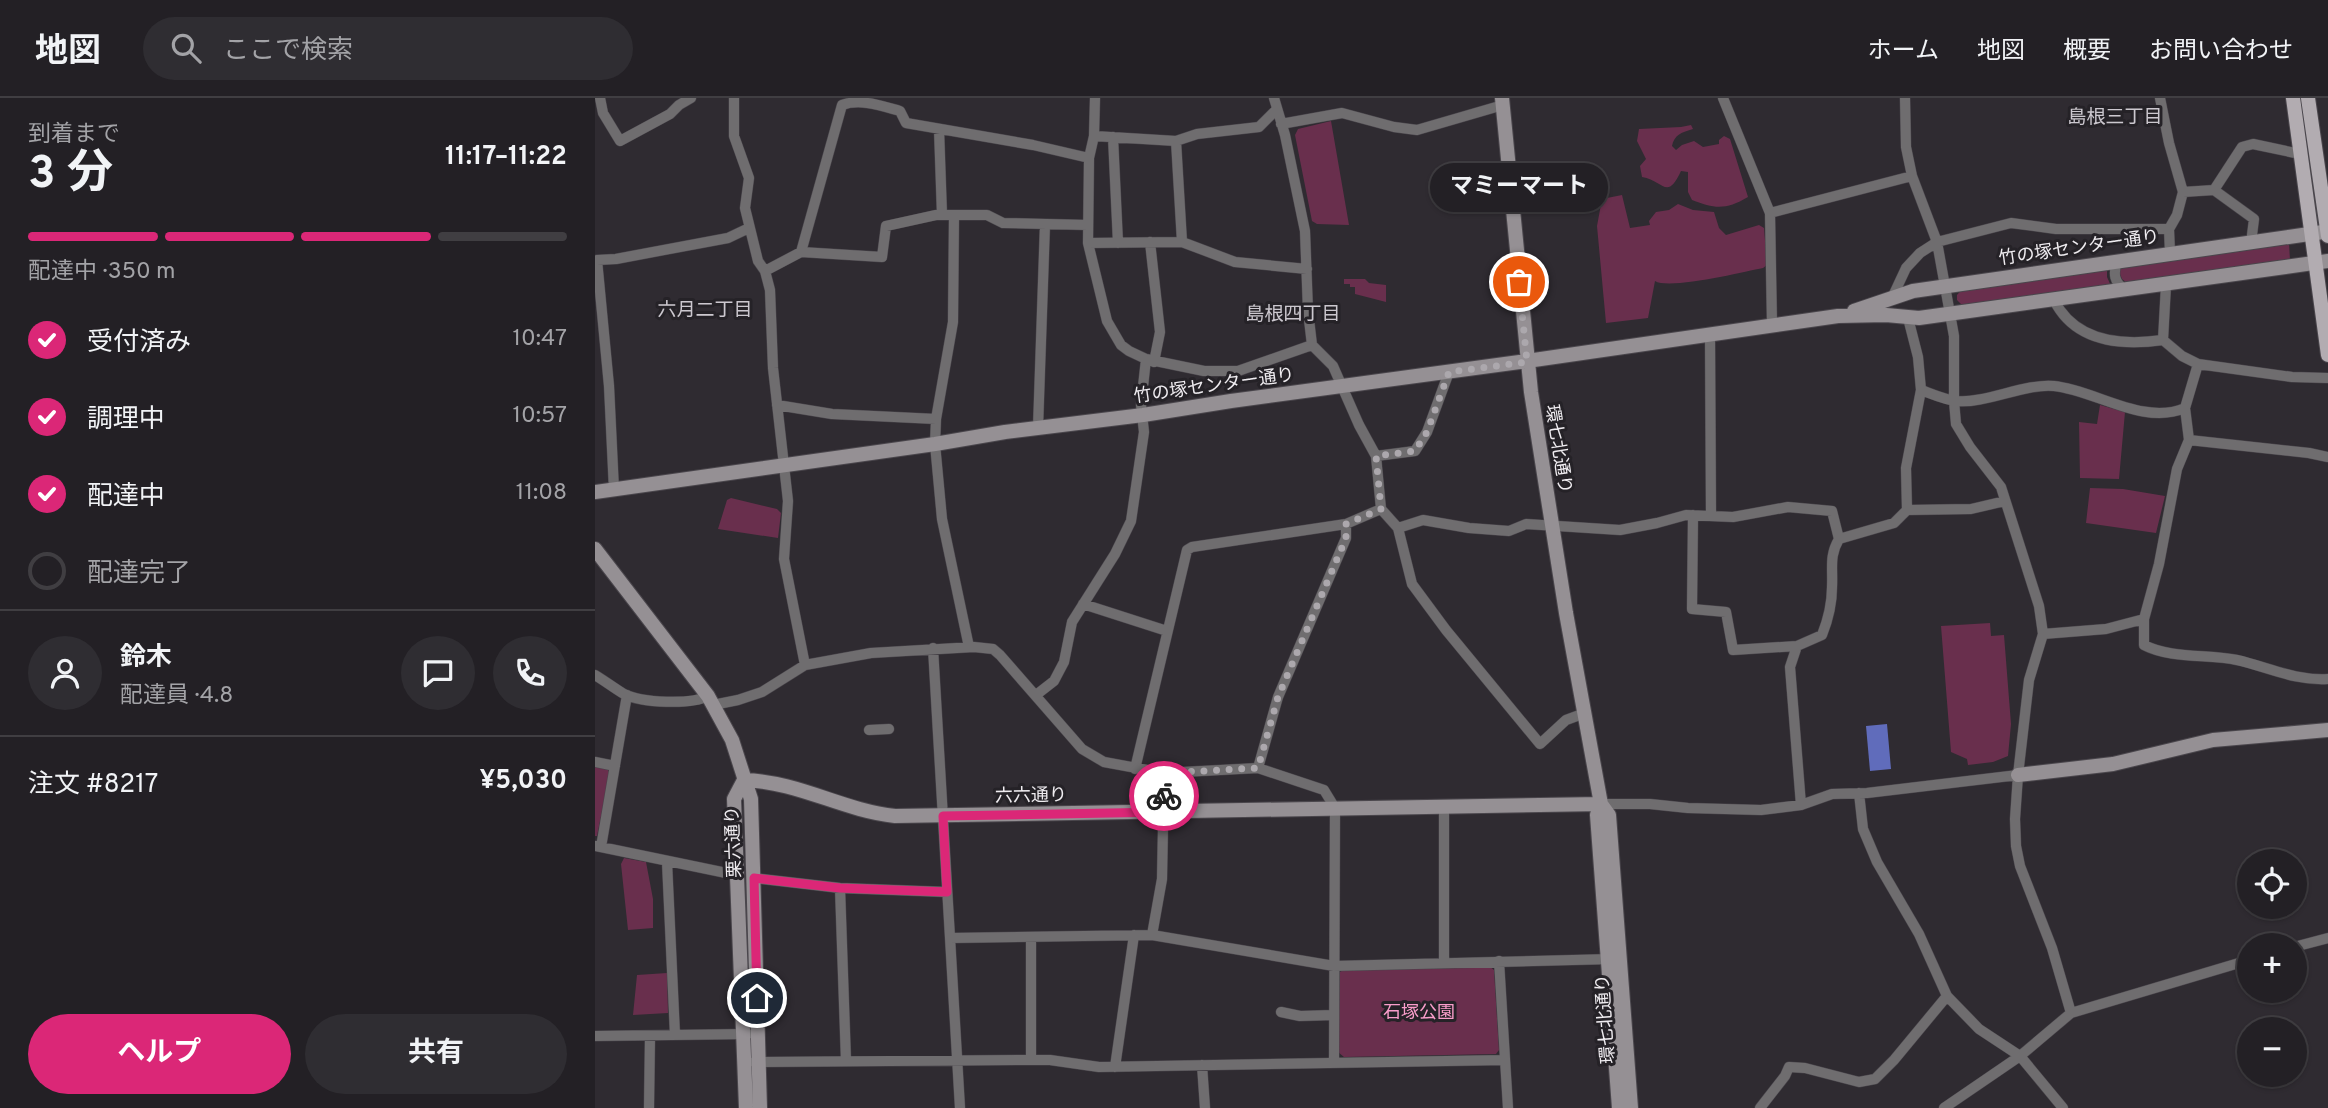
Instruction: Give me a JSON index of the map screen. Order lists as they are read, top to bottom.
{
  "streets": {
    "street": [
      "竹の塚センター通り",
      "環七北通り",
      "六六通り",
      "栗六通り"
    ]
  },
  "crossings": [
    ["竹の塚センター通り", "環七北通り"],
    ["環七北通り", "六六通り"],
    ["六六通り", "栗六通り"]
  ],
  "districts": ["島根三丁目", "六月二丁目", "島根四丁目"],
  "parks": ["石塚公園"],
  "places": ["マミーマート"],
  "page": {
    "header": "地図",
    "search": "ここで検索",
    "nav": [
      "ホーム",
      "地図",
      "概要",
      "お問い合わせ"
    ],
    "heading": ["3 分", "到着まで", "11:17–11:22"],
    "panel": [
      "鈴木",
      "配達員 · 4.8",
      "注文 #8217",
      "¥5,030"
    ],
    "bubble": "マミーマート",
    "bar": "配達中 · 350 m",
    "list": [
      ["受付済み", "10:47"],
      ["調理中", "10:57"],
      ["配達中", "11:08"],
      "配達完了"
    ],
    "map_buttons": ["+", "−"],
    "buttons": ["ヘルプ", "共有"]
  }
}
